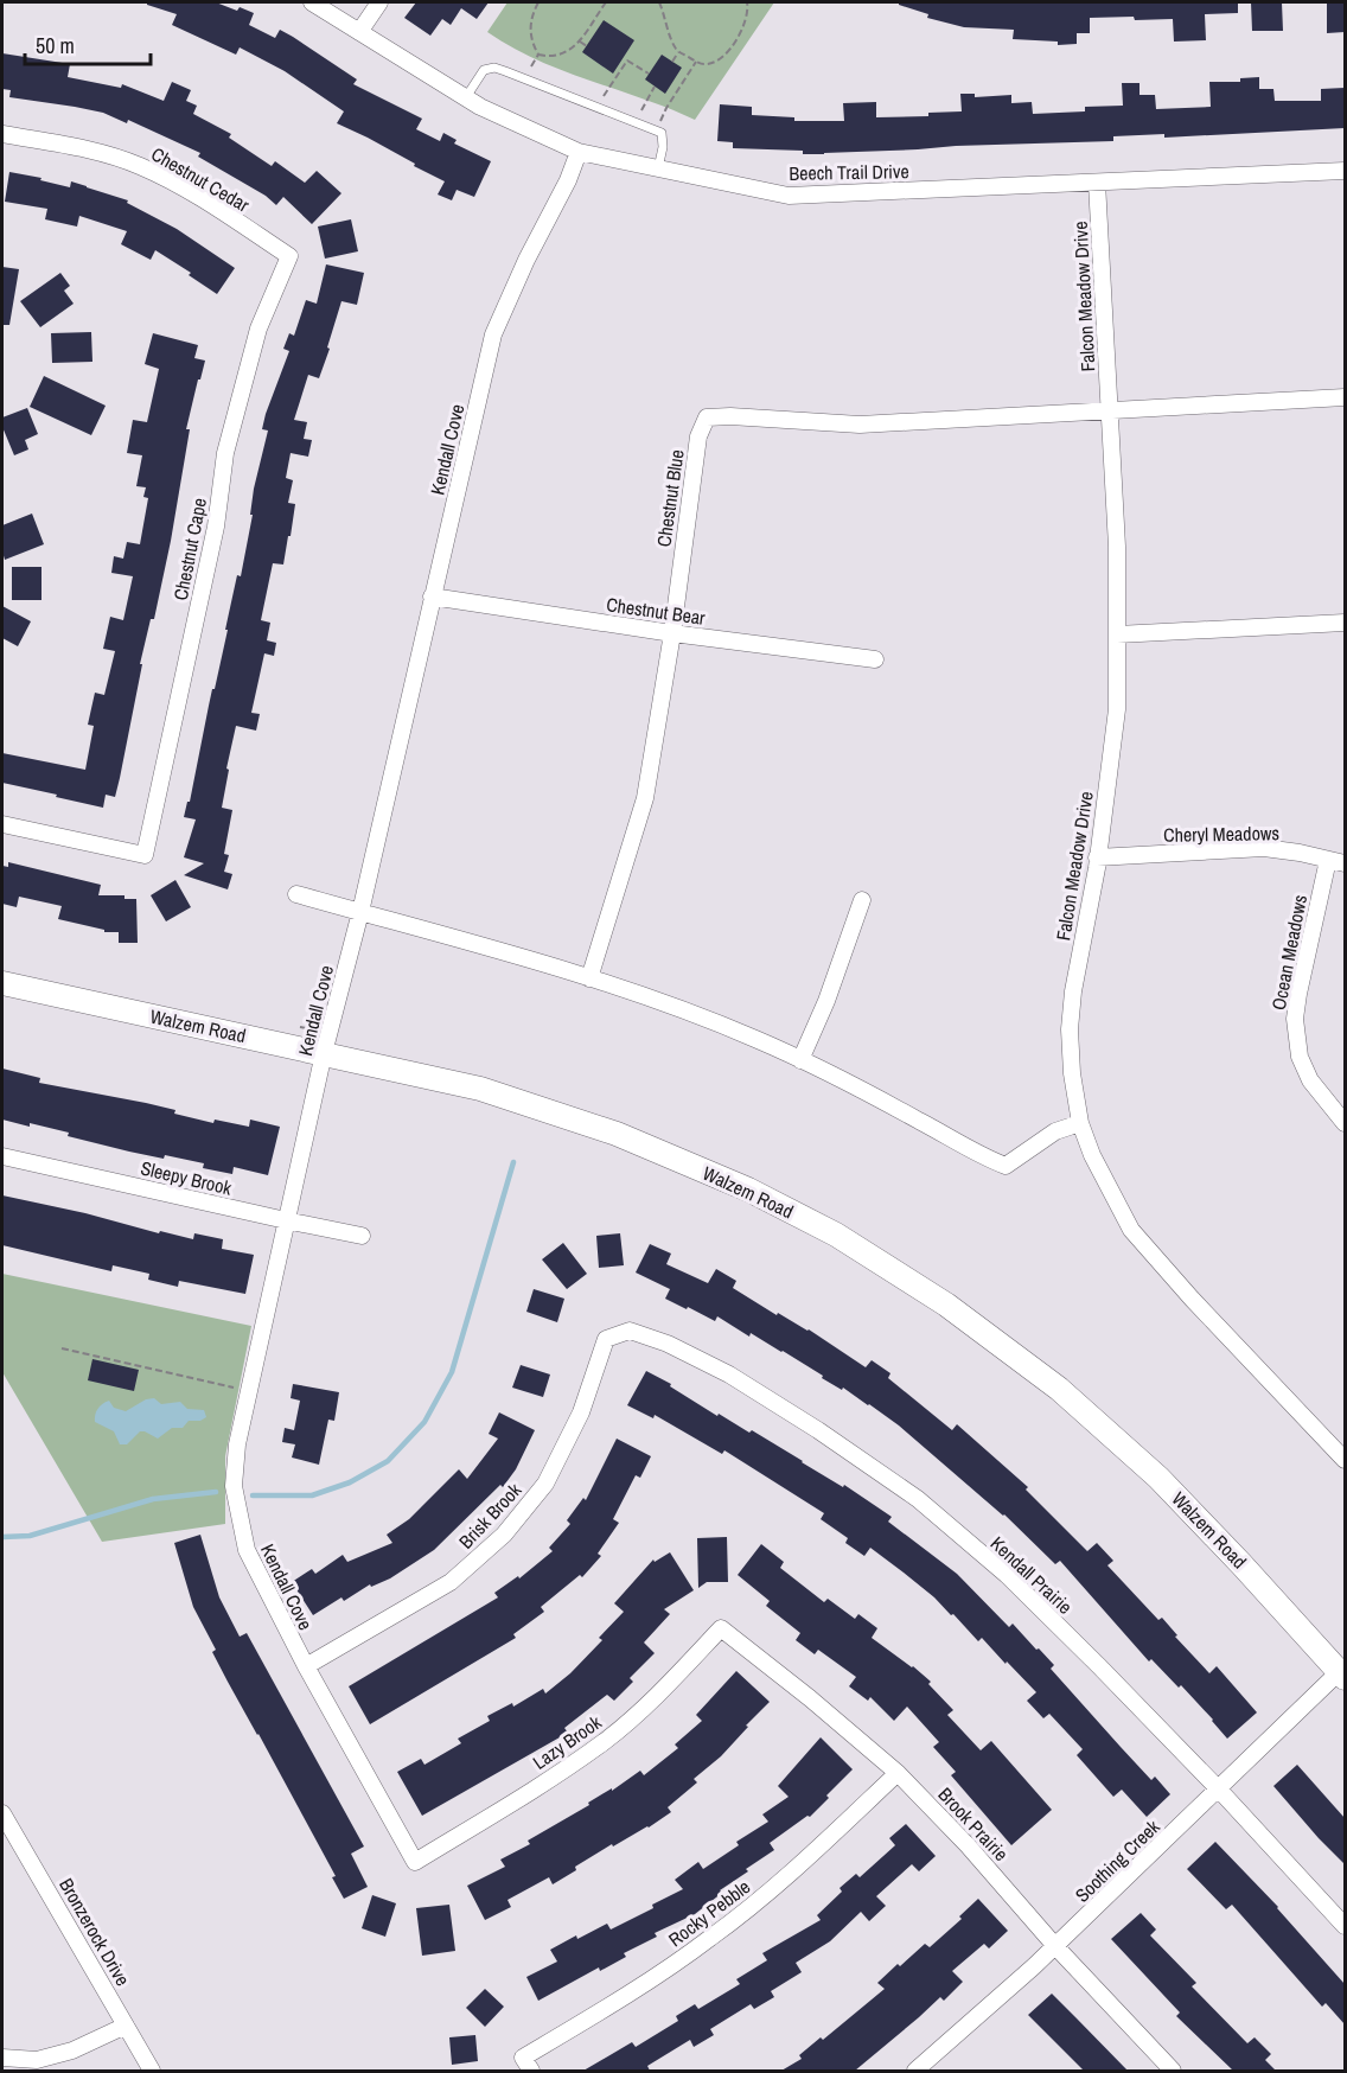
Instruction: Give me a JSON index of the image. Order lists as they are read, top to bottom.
{
  "streets": {
    "street": [
      "Beech Trail Drive",
      "Chestnut Cedar",
      "Falcon Meadow Drive",
      "Kendall Cove",
      "Chestnut Blue",
      "Chestnut Cape",
      "Chestnut Bear",
      "Cheryl Meadows",
      "Ocean Meadows",
      "Walzem Road",
      "Sleepy Brook",
      "Brisk Brook",
      "Kendall Prairie",
      "Lazy Brook",
      "Brook Prairie",
      "Soothing Creek",
      "Rocky Pebble",
      "Bronzerock Drive"
    ]
  },
  "crossings": [
    ["Beech Trail Drive", "Falcon Meadow Drive"],
    ["Beech Trail Drive", "Kendall Cove"],
    ["Chestnut Cedar", "Chestnut Cape"],
    ["Falcon Meadow Drive", "Chestnut Blue"],
    ["Falcon Meadow Drive", "Cheryl Meadows"],
    ["Kendall Cove", "Chestnut Bear"],
    ["Kendall Cove", "Walzem Road"],
    ["Kendall Cove", "Sleepy Brook"],
    ["Kendall Cove", "Brisk Brook"],
    ["Kendall Cove", "Lazy Brook"],
    ["Chestnut Blue", "Chestnut Bear"],
    ["Cheryl Meadows", "Ocean Meadows"],
    ["Walzem Road", "Soothing Creek"],
    ["Brisk Brook", "Kendall Prairie"],
    ["Kendall Prairie", "Soothing Creek"],
    ["Lazy Brook", "Brook Prairie"],
    ["Brook Prairie", "Soothing Creek"],
    ["Brook Prairie", "Rocky Pebble"]
  ],
  "scale_bar": "50 m"
}
